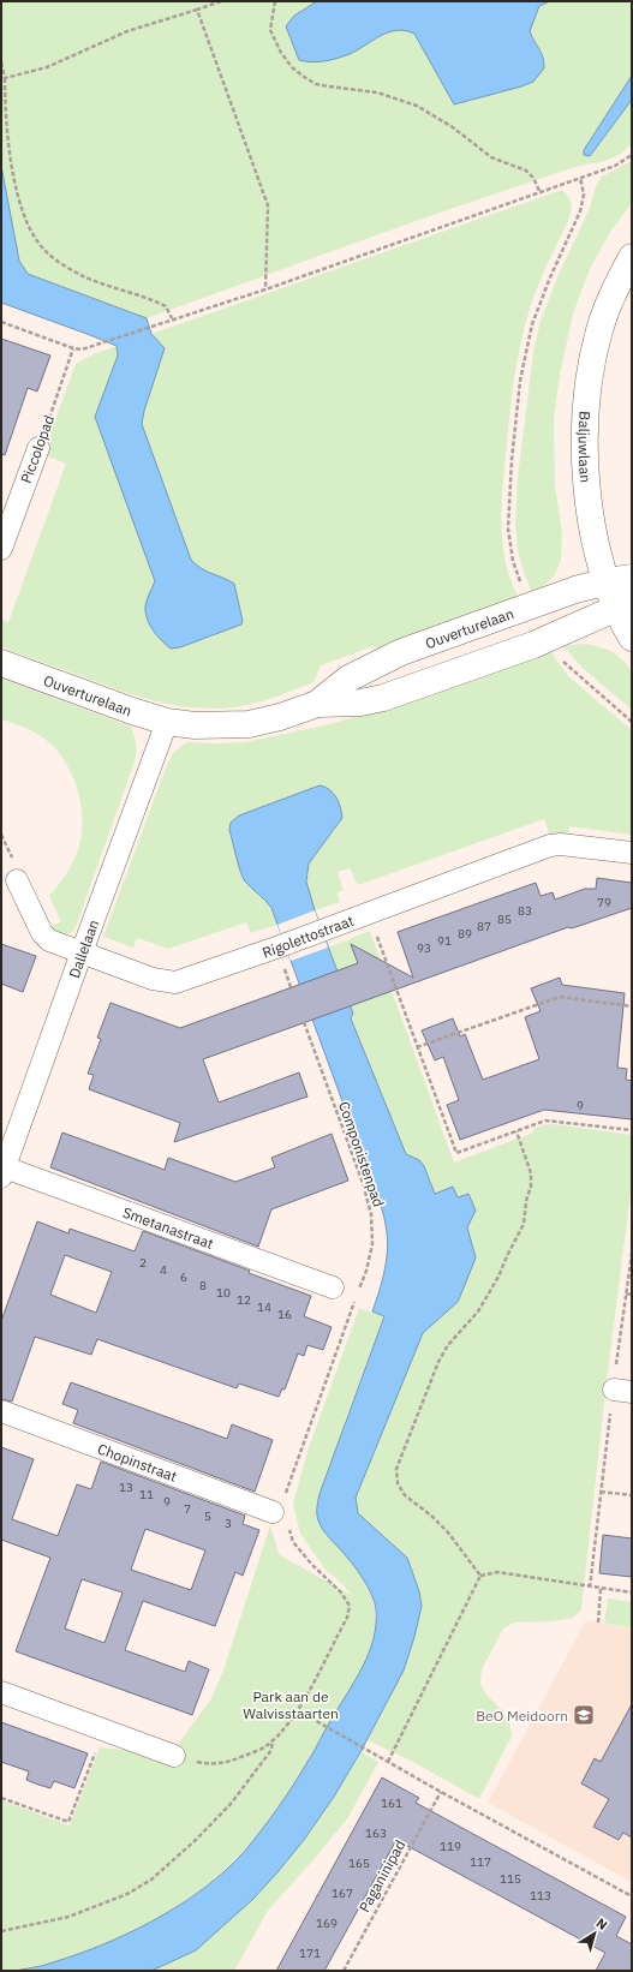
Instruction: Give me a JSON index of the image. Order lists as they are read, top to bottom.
{
  "streets": {
    "street": [
      "Baljuwlaan",
      "Piccolopad",
      "Ouverturelaan",
      "Rigolettostraat",
      "Dallelaan",
      "Smetanastraat",
      "Chopinstraat"
    ],
    "path": ["Componistenpad", "Paganinipad"]
  },
  "crossings": [
    ["Baljuwlaan", "Ouverturelaan"],
    ["Ouverturelaan", "Dallelaan"],
    ["Rigolettostraat", "Dallelaan"],
    ["Dallelaan", "Smetanastraat"],
    ["Componistenpad", "Chopinstraat"]
  ],
  "parks": ["Park aan de Walvisstaarten"],
  "places": {
    "school or university": ["BeO Meidoorn"]
  },
  "house_numbers": [
    "79",
    "83",
    "85",
    "87",
    "89",
    "91",
    "93",
    "9",
    "2",
    "4",
    "6",
    "8",
    "10",
    "12",
    "14",
    "16",
    "13",
    "11",
    "9",
    "7",
    "5",
    "3",
    "161",
    "163",
    "119",
    "117",
    "165",
    "115",
    "167",
    "113",
    "169",
    "171"
  ],
  "north": "top right"
}
